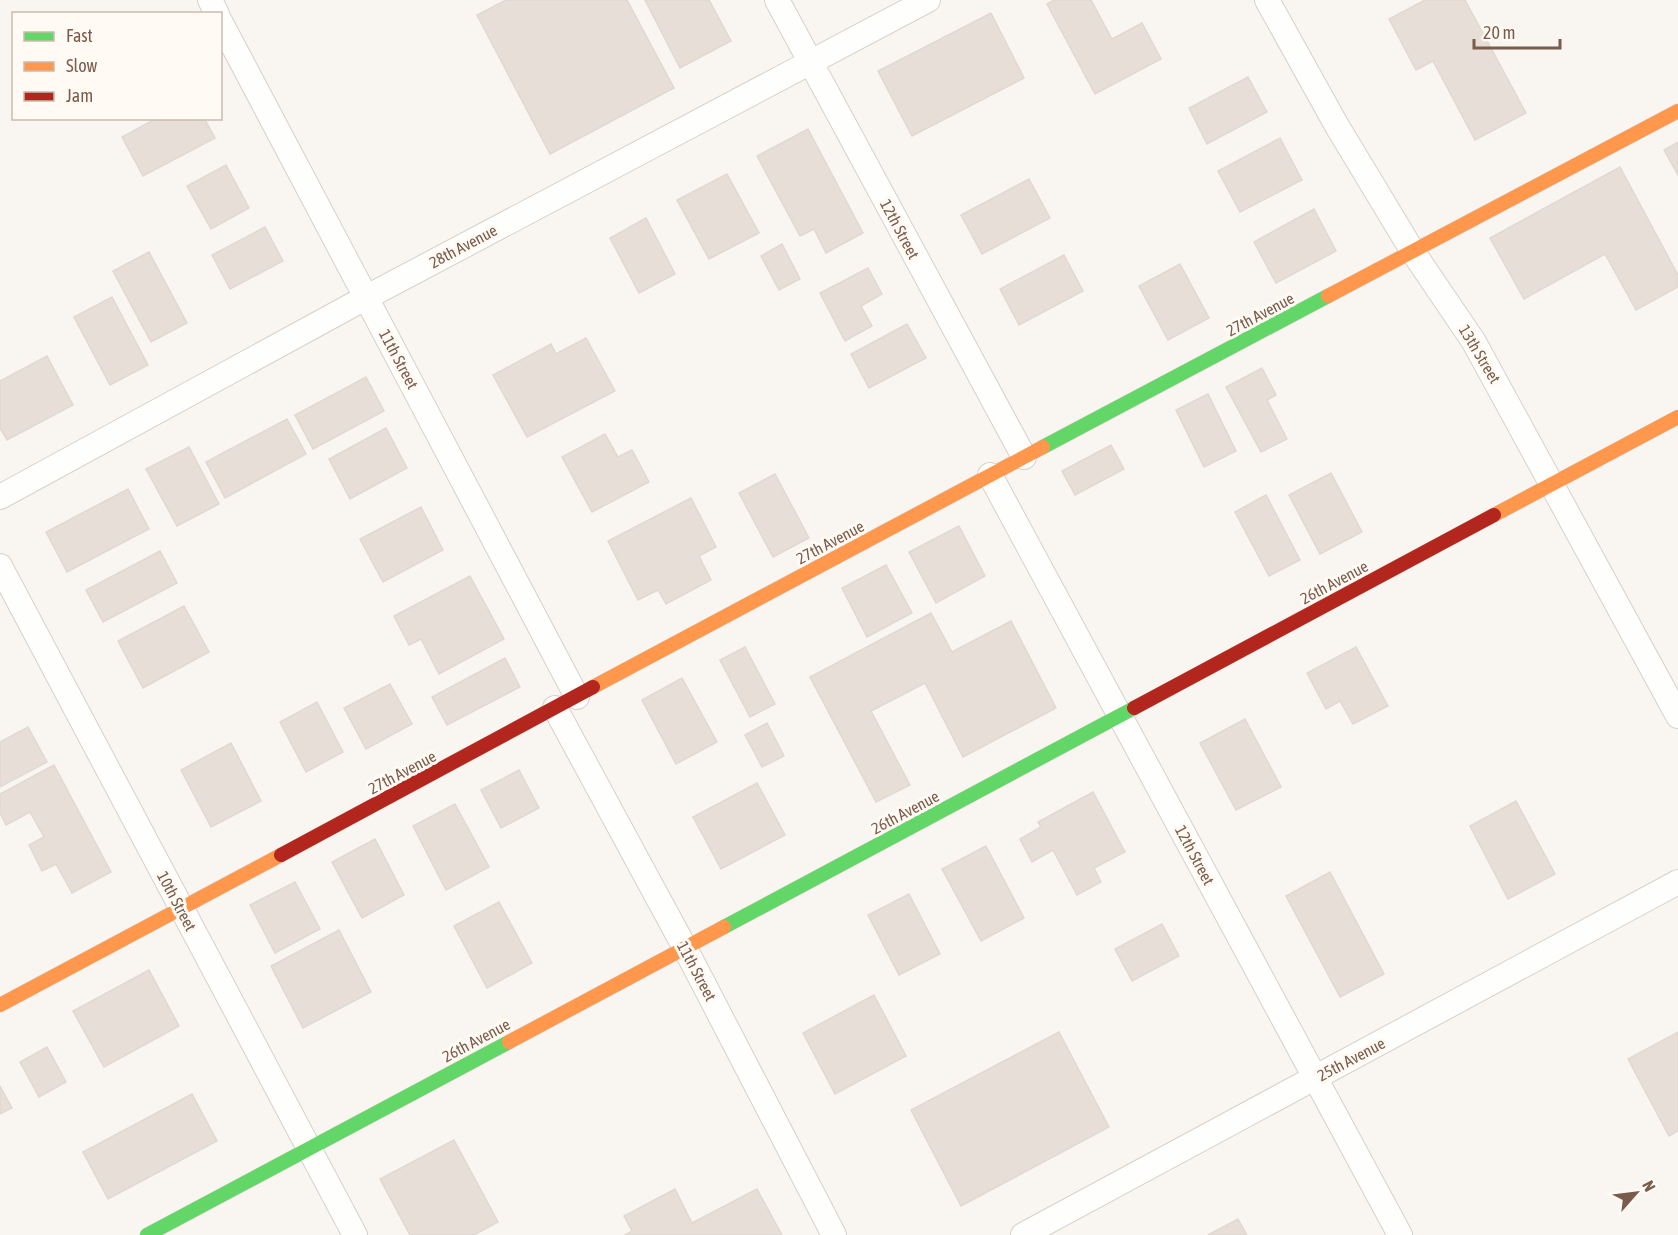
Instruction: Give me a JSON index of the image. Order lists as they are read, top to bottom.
{
  "streets": {
    "street": [
      "12th Street",
      "28th Avenue",
      "27th Avenue",
      "13th Street",
      "11th Street",
      "26th Avenue",
      "10th Street",
      "25th Avenue"
    ]
  },
  "crossings": [
    ["12th Street", "28th Avenue"],
    ["12th Street", "27th Avenue"],
    ["12th Street", "26th Avenue"],
    ["12th Street", "25th Avenue"],
    ["28th Avenue", "11th Street"],
    ["27th Avenue", "13th Street"],
    ["27th Avenue", "11th Street"],
    ["27th Avenue", "10th Street"],
    ["13th Street", "26th Avenue"],
    ["11th Street", "26th Avenue"],
    ["26th Avenue", "10th Street"]
  ],
  "legend": ["Fast", "Slow", "Jam"],
  "scale_bar": "20 m",
  "north": "top right"
}
